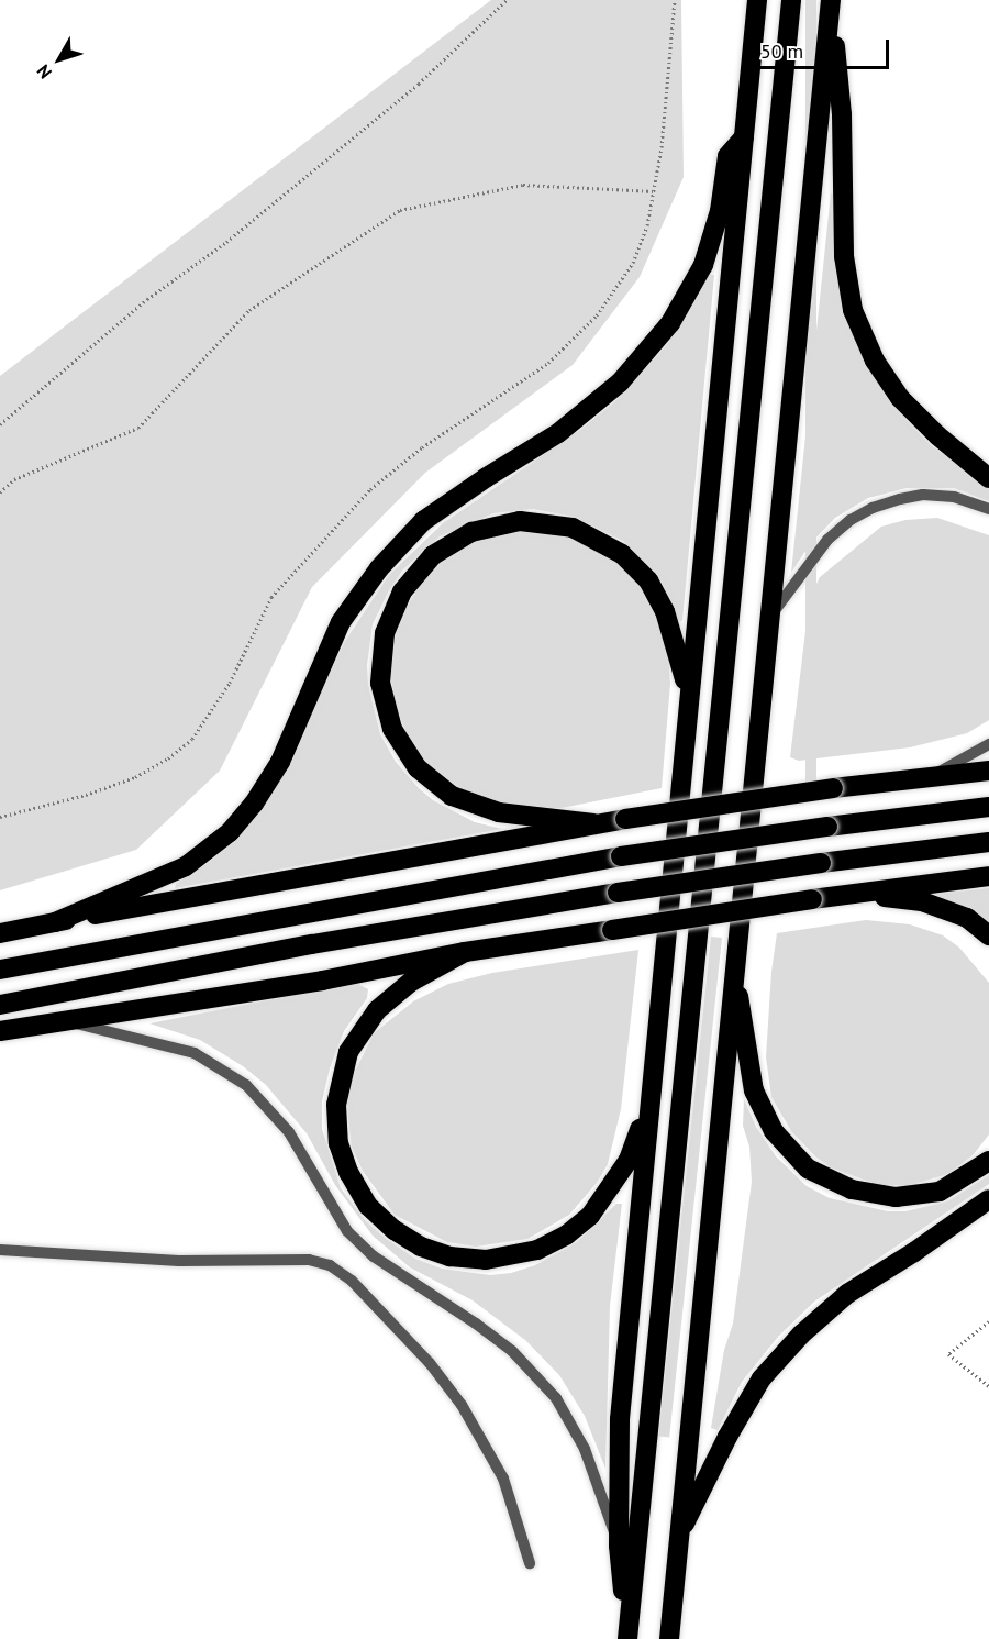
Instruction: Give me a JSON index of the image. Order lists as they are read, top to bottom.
{
  "scale_bar": "50 m",
  "north": "bottom left"
}
